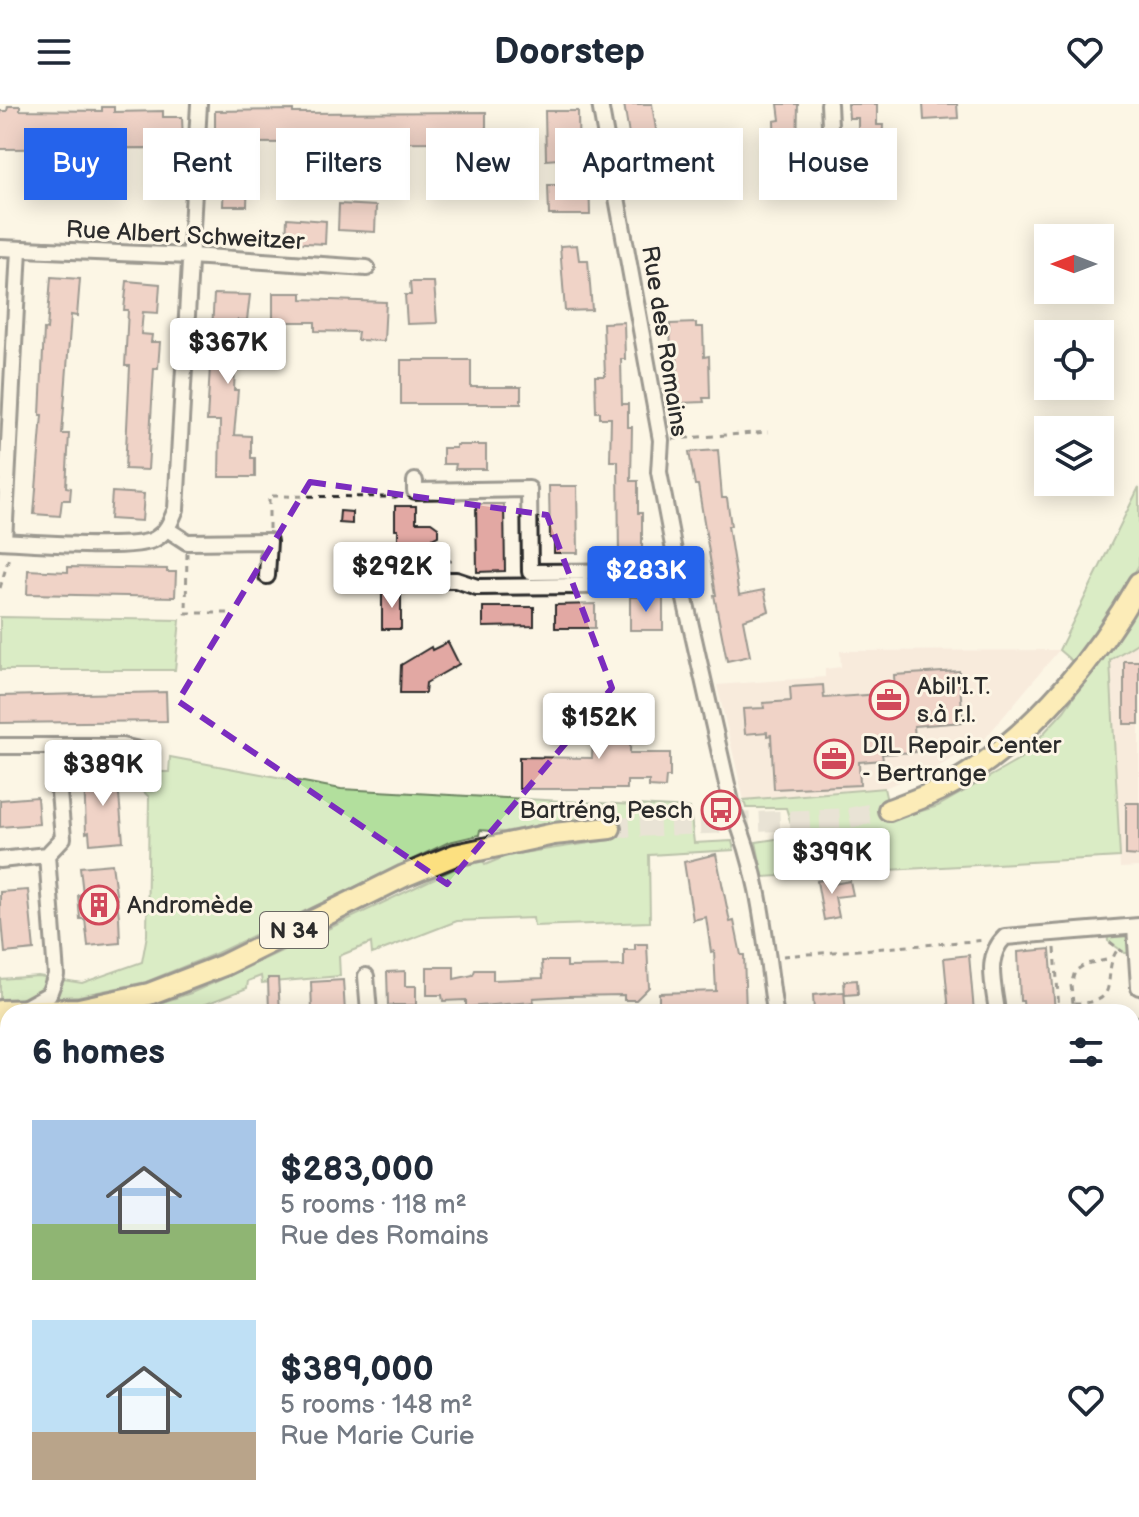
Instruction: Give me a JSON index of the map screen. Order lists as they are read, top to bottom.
{
  "streets": {
    "main road": ["N 34"],
    "street": ["Rue Albert Schweitzer", "Rue des Romains"]
  },
  "places": {
    "office": ["Abil'I.T. s.à r.l.", "DIL Repair Center - Bertrange"],
    "bus stop": ["Bartréng, Pesch"],
    "building": ["Andromède"]
  },
  "north": "left",
  "page": {
    "header": "Doorstep",
    "chip": [
      "Buy",
      "Rent",
      "Filters",
      "New",
      "Apartment",
      "House"
    ],
    "price": [
      "$367K",
      "$292K",
      "$283K",
      "$152K",
      "$389K",
      "$399K"
    ],
    "heading": "6 homes",
    "list": [
      {
        "name": "$283,000",
        "note": "5 rooms · 118 m² · Rue des Romains"
      },
      {
        "name": "$389,000",
        "note": "5 rooms · 148 m² · Rue Marie Curie"
      }
    ]
  }
}
